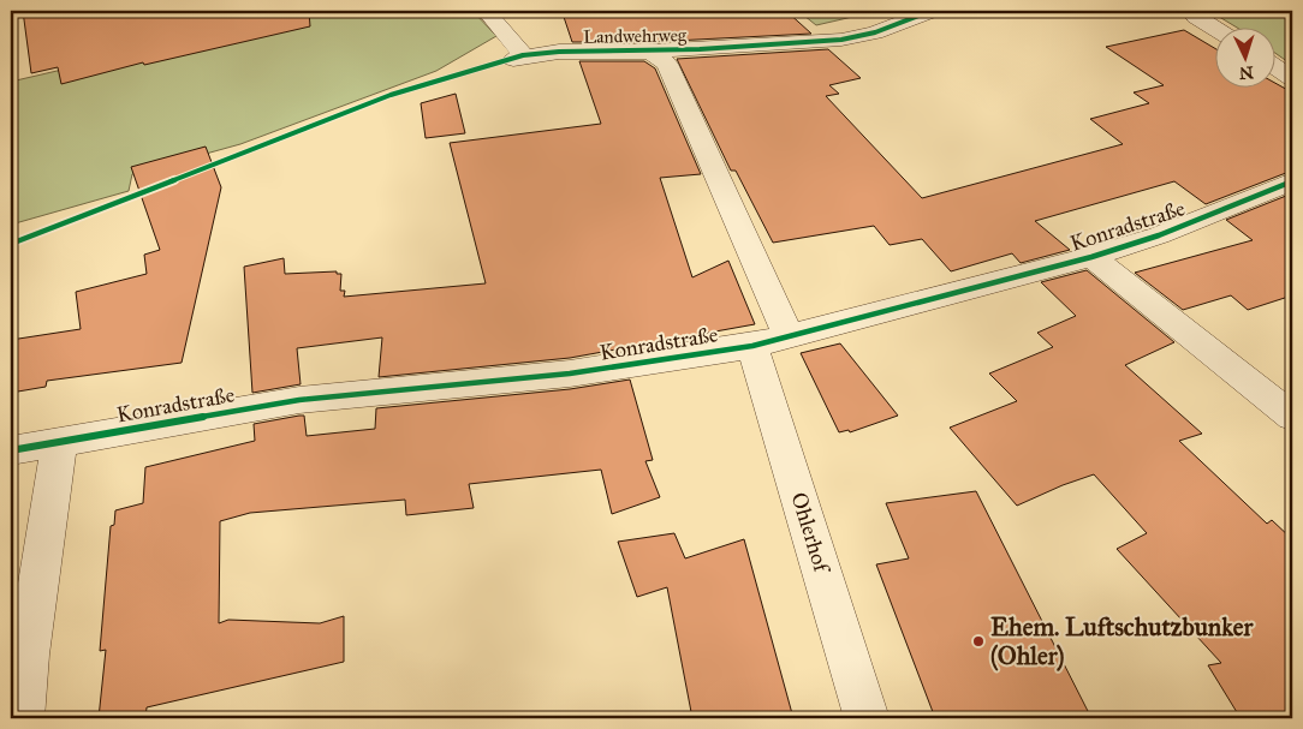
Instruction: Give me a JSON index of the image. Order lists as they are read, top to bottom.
{
  "streets": {
    "street": ["Landwehrweg", "Konradstraße", "Ohlerhof"]
  },
  "crossings": [
    ["Landwehrweg", "Ohlerhof"],
    ["Konradstraße", "Ohlerhof"]
  ],
  "places": ["Ehem. Luftschutzbunker (Ohler)"],
  "north": "bottom"
}
